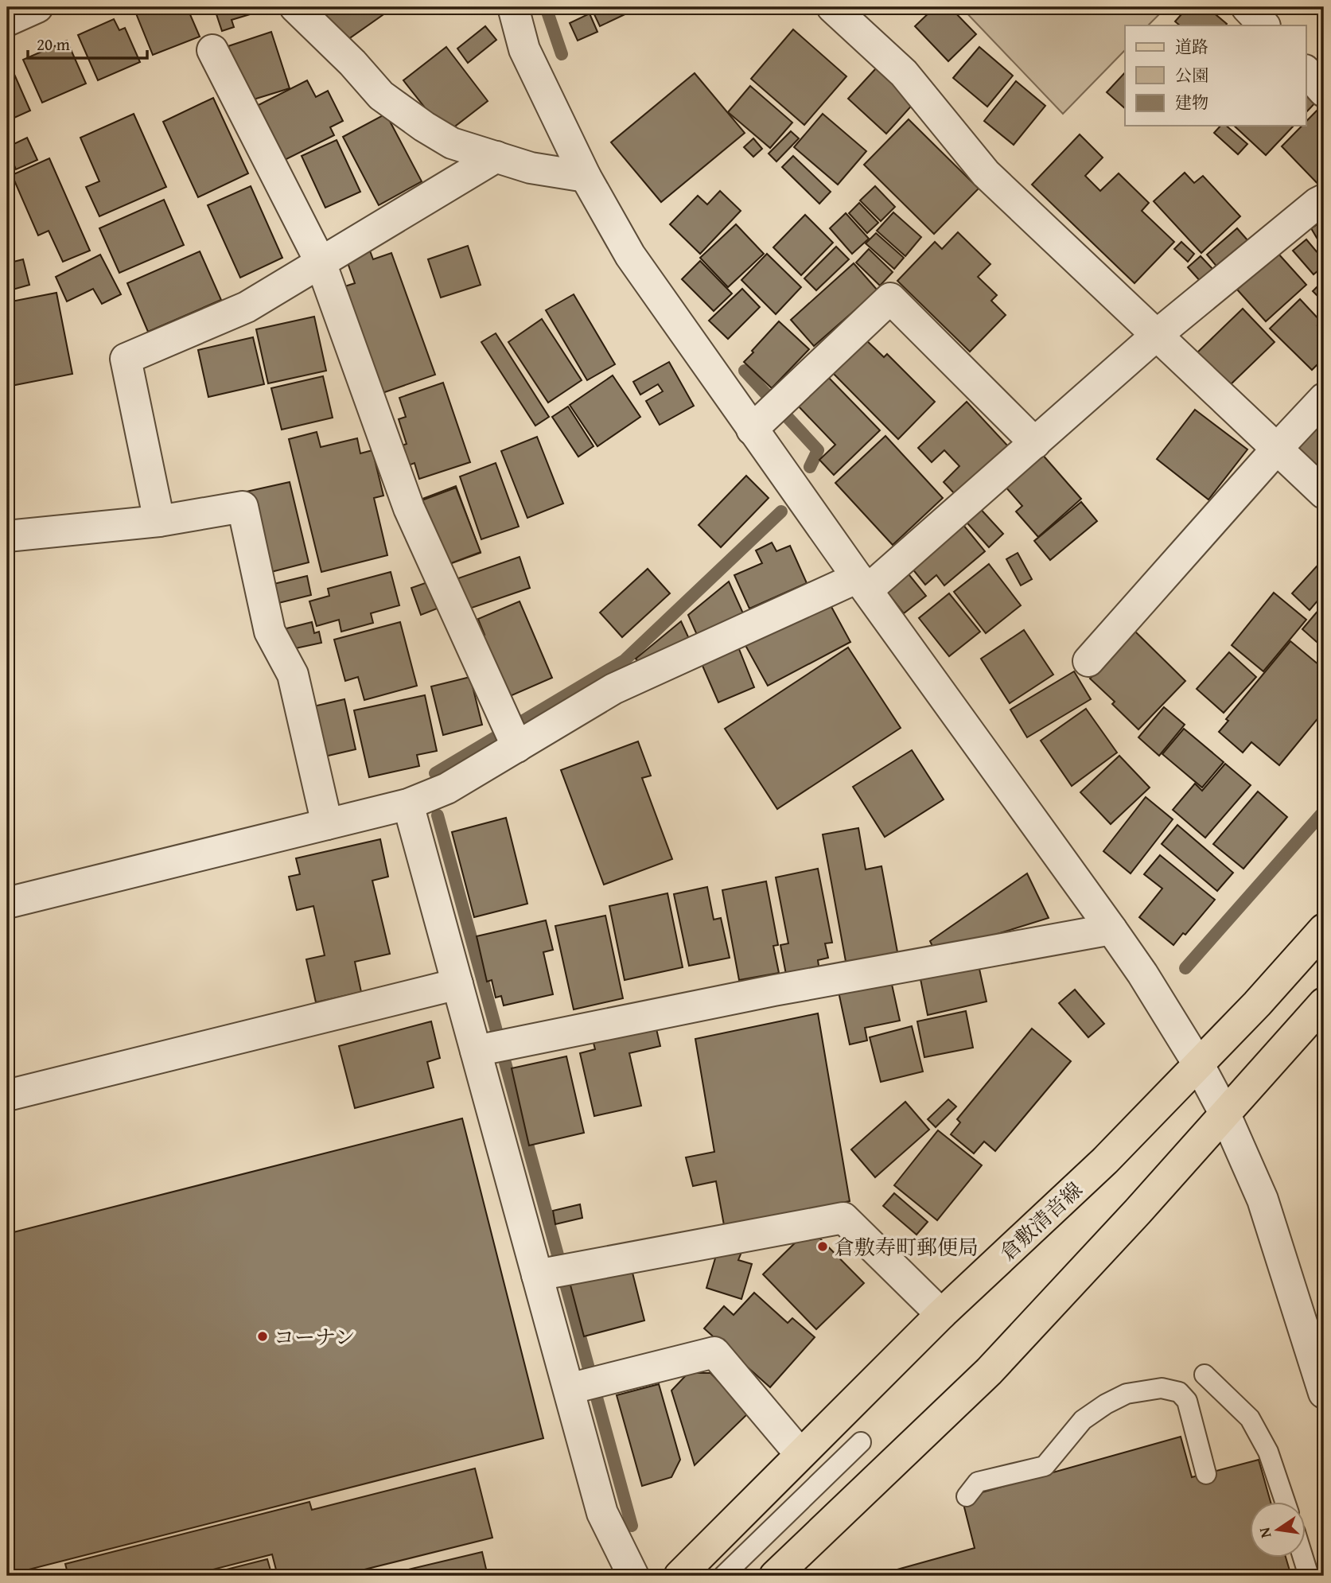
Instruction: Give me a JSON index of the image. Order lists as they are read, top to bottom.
{
  "streets": {
    "main road": ["倉敷清音線"]
  },
  "places": ["倉敷寿町郵便局", "コーナン"],
  "legend": ["道路", "公園", "建物"],
  "scale_bar": "20 m",
  "north": "left"
}
